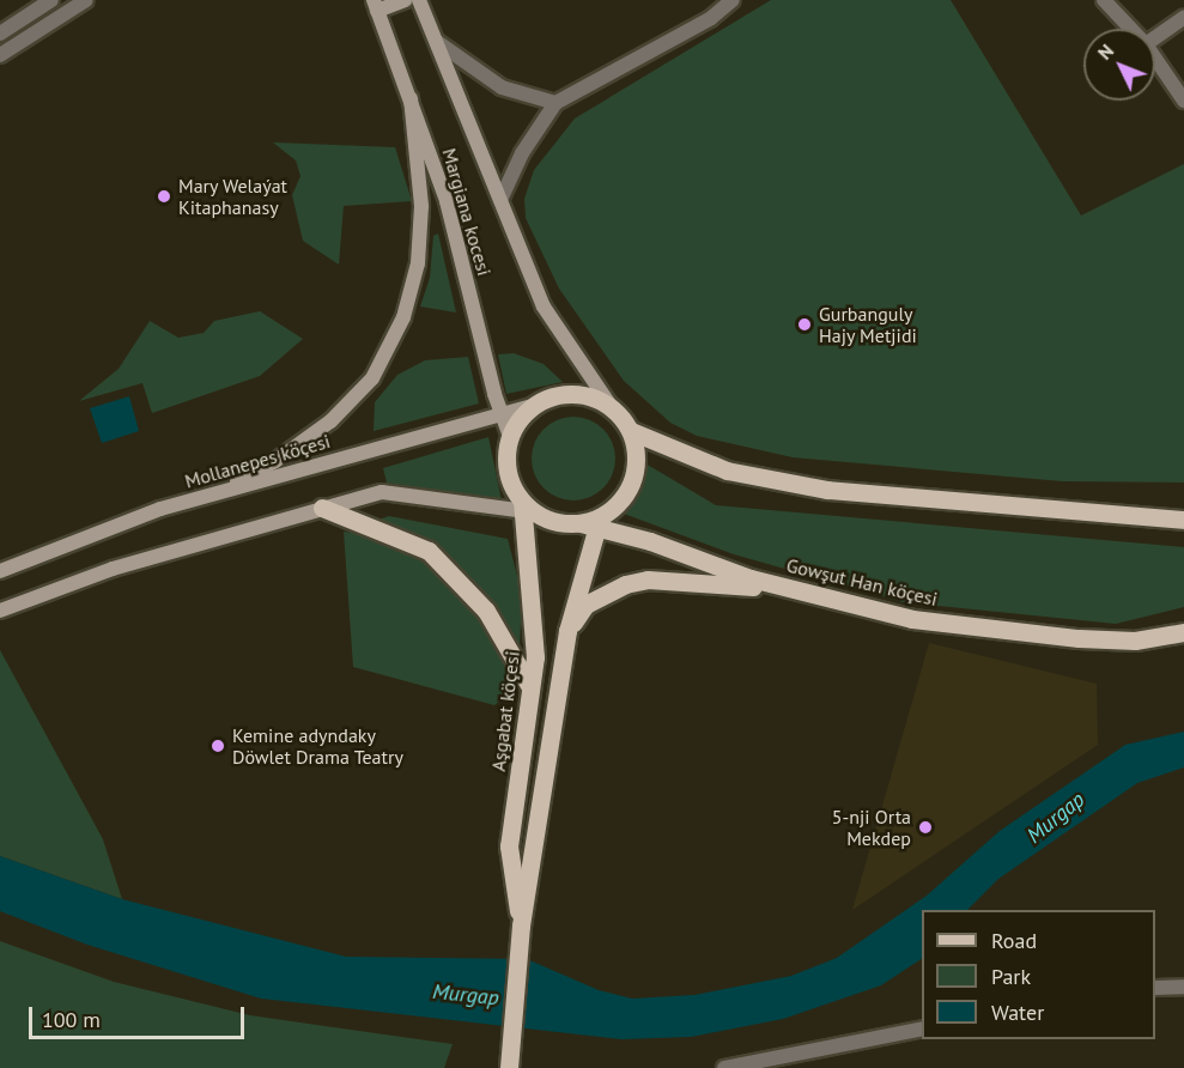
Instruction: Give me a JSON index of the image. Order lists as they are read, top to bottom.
{
  "streets": {
    "main road": [
      "Margiana kocesi",
      "Mollanepes köçesi",
      "Gowşut Han köçesi",
      "Aşgabat köçesi"
    ]
  },
  "crossings": [
    ["Margiana kocesi", "Mollanepes köçesi"],
    ["Margiana kocesi", "Gowşut Han köçesi"],
    ["Margiana kocesi", "Aşgabat köçesi"],
    ["Mollanepes köçesi", "Gowşut Han köçesi"],
    ["Mollanepes köçesi", "Aşgabat köçesi"],
    ["Gowşut Han köçesi", "Aşgabat köçesi"]
  ],
  "water": ["Murgap"],
  "places": [
    "Mary Welaýat Kitaphanasy",
    "Gurbanguly Hajy Metjidi",
    "Kemine adyndaky Döwlet Drama Teatry",
    "5-nji Orta Mekdep"
  ],
  "legend": ["Road", "Park", "Water"],
  "scale_bar": "100 m",
  "north": "top left"
}
